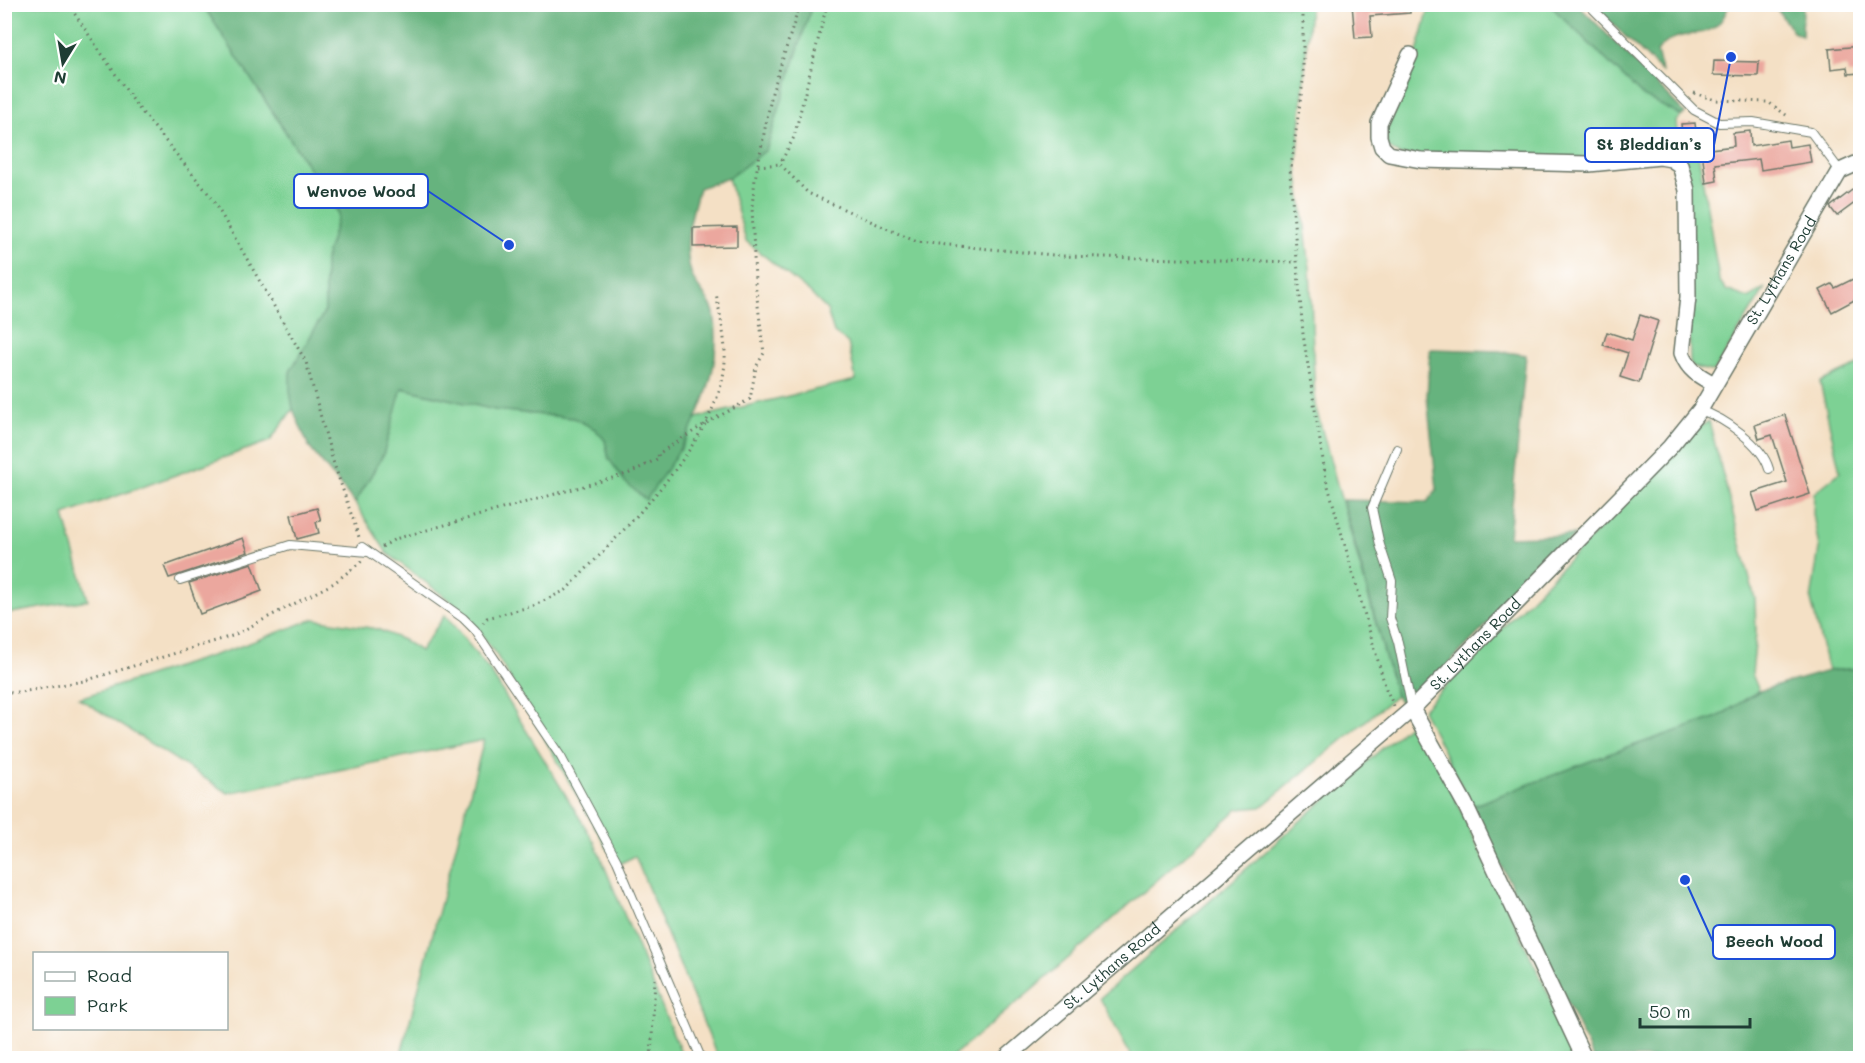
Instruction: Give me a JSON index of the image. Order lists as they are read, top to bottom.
{
  "streets": {
    "street": ["St. Lythans Road"]
  },
  "places": ["St Bleddian’s", "Wenvoe Wood", "Beech Wood"],
  "legend": ["Road", "Park"],
  "scale_bar": "50 m",
  "north": "bottom"
}
